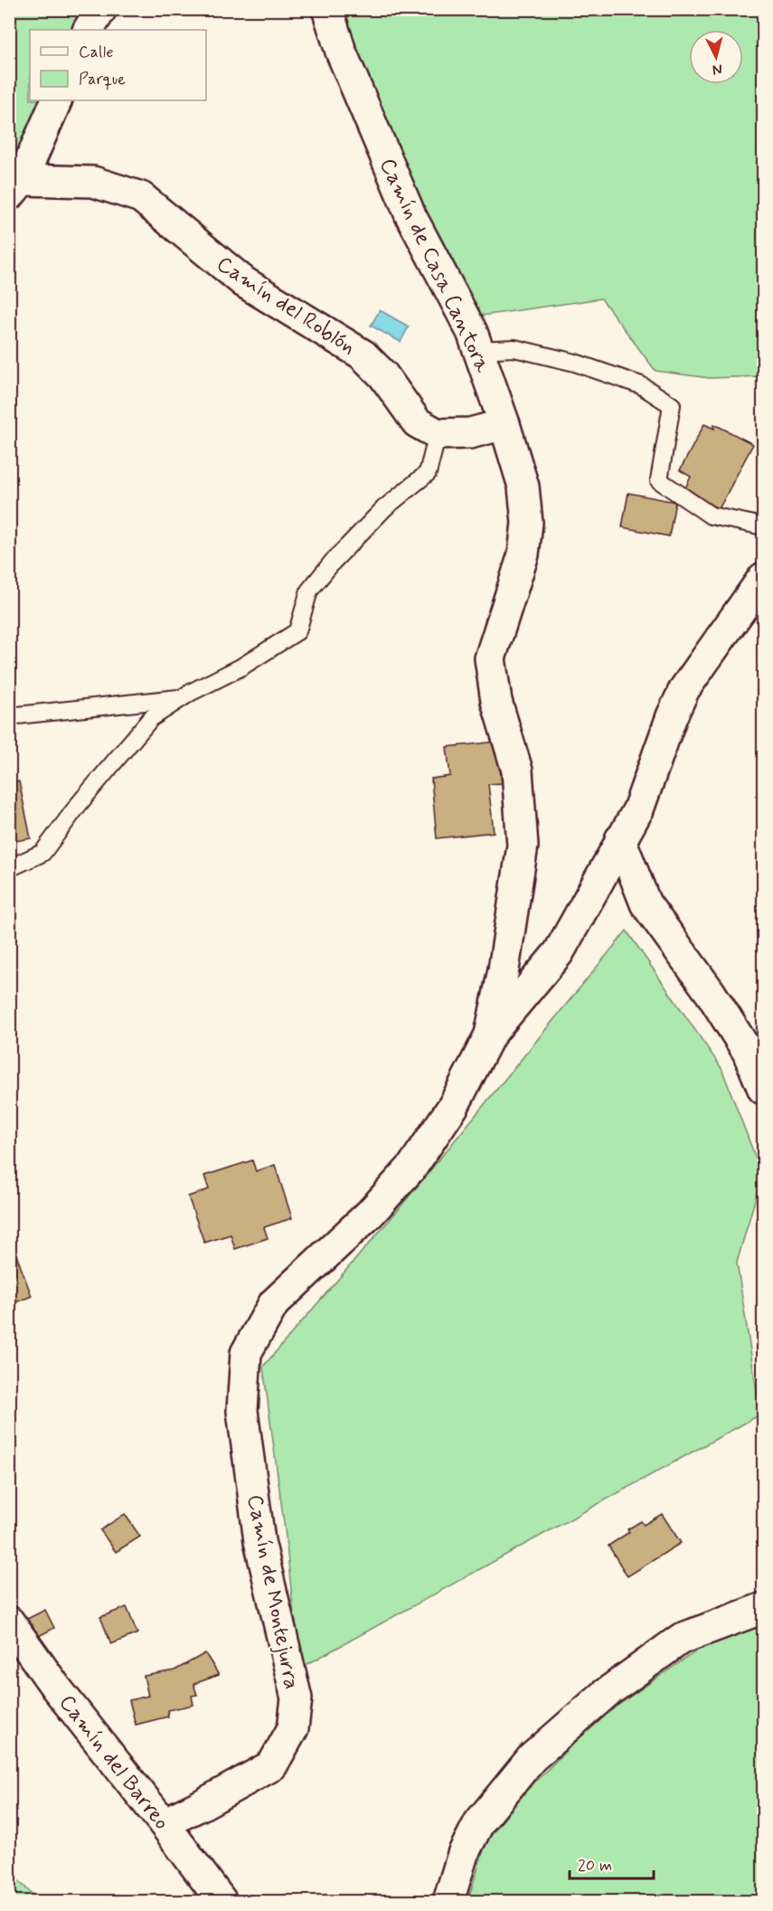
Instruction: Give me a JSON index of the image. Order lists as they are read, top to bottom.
{
  "streets": {
    "street": [
      "Camín de Casa Cantora",
      "Camín del Roblón",
      "Camín de Montejurra",
      "Camín del Barreo"
    ]
  },
  "crossings": [
    ["Camín de Casa Cantora", "Camín de Montejurra"],
    ["Camín de Montejurra", "Camín del Barreo"]
  ],
  "legend": ["Calle", "Parque"],
  "scale_bar": "20 m",
  "north": "bottom"
}
